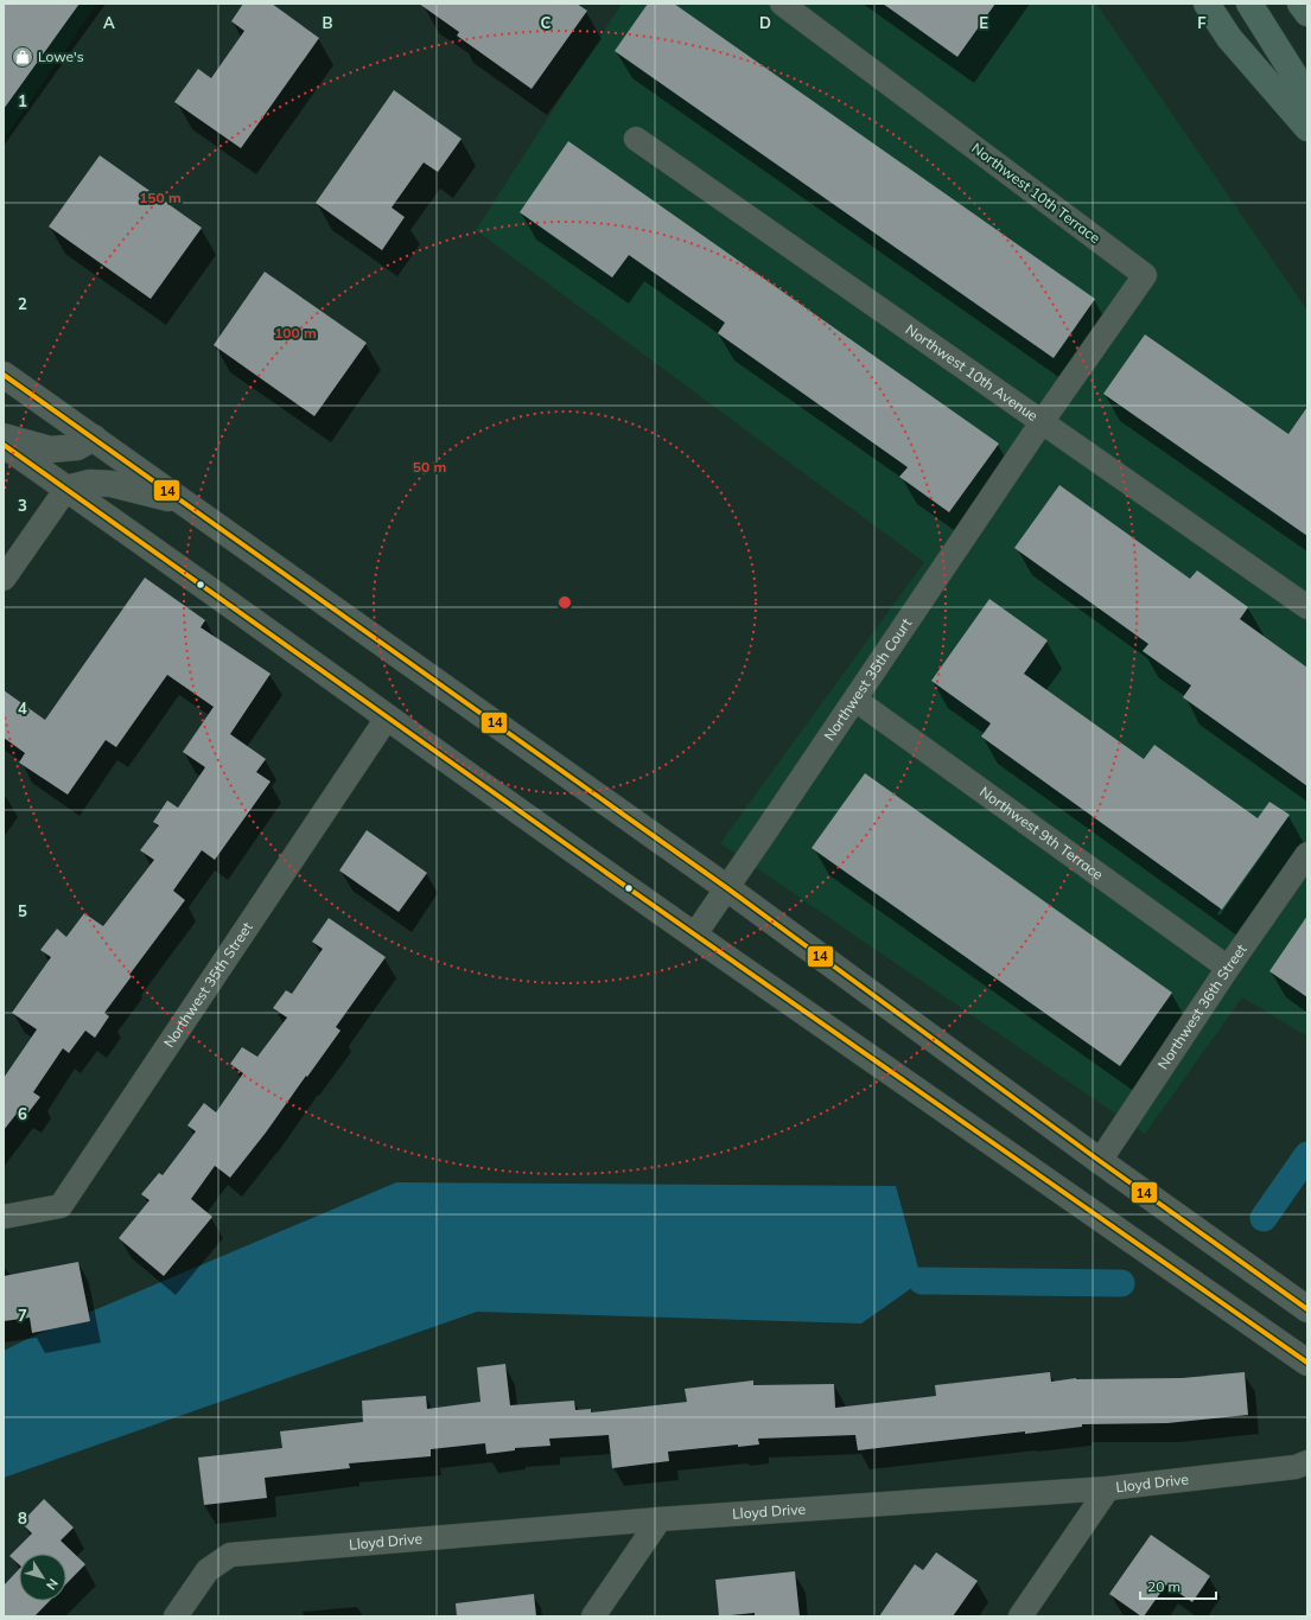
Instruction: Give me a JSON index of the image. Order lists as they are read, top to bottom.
{
  "streets": {
    "street": [
      "Northwest 10th Terrace",
      "Northwest 10th Avenue",
      "Northwest 35th Court",
      "Northwest 9th Terrace",
      "Northwest 35th Street",
      "Northwest 36th Street",
      "Lloyd Drive"
    ]
  },
  "crossings": [
    ["Northwest 10th Terrace", "Northwest 10th Avenue"],
    ["Northwest 10th Terrace", "Northwest 35th Court"],
    ["Northwest 10th Avenue", "Northwest 35th Court"],
    ["Northwest 35th Court", "Northwest 9th Terrace"],
    ["Northwest 9th Terrace", "Northwest 36th Street"]
  ],
  "places": {
    "shop": ["Lowe's"]
  },
  "lines": ["transit line 14"],
  "scale_bar": "20 m",
  "north": "bottom right",
  "grid": {
    "columns": [
      "A",
      "B",
      "C",
      "D",
      "E",
      "F"
    ],
    "rows": [
      "1",
      "2",
      "3",
      "4",
      "5",
      "6",
      "7",
      "8"
    ]
  },
  "rings": ["150 m", "100 m", "50 m"]
}
